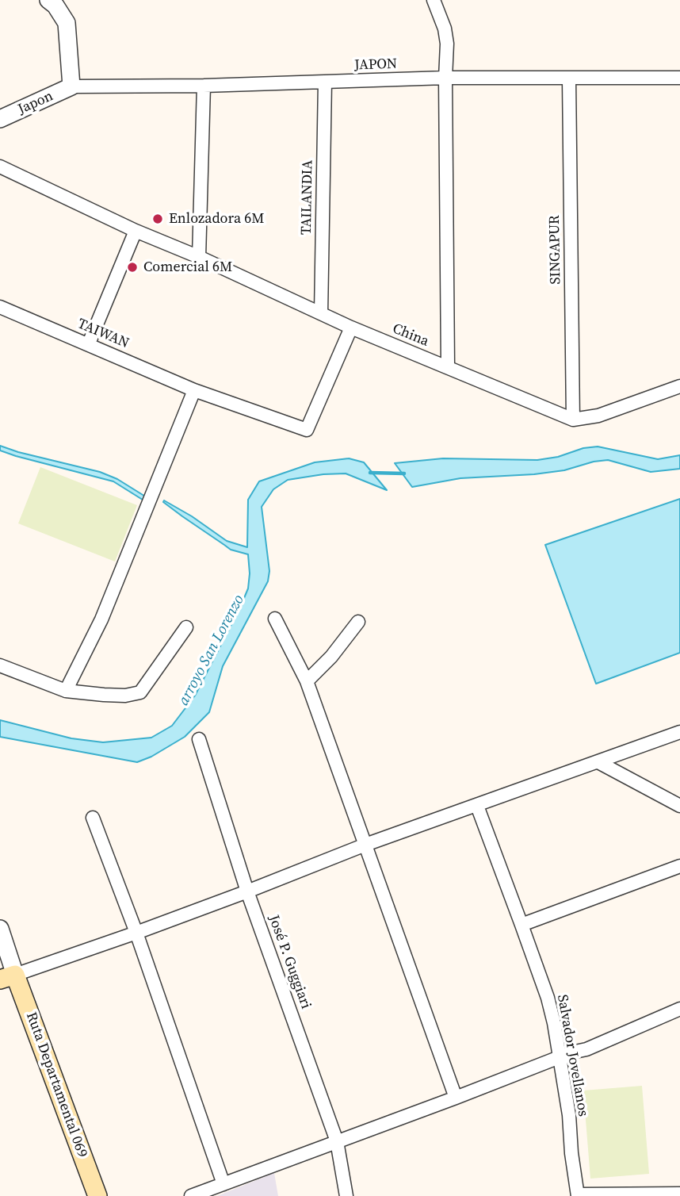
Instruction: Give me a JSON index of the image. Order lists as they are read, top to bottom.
{
  "streets": {
    "main road": ["Ruta Departamental 069"],
    "street": [
      "JAPON",
      "Japon",
      "TAILANDIA",
      "SINGAPUR",
      "TAIWAN",
      "China",
      "José P. Guggiari",
      "Salvador Jovellanos"
    ]
  },
  "crossings": [
    ["JAPON", "Japon"],
    ["JAPON", "TAILANDIA"],
    ["JAPON", "SINGAPUR"],
    ["TAILANDIA", "China"],
    ["SINGAPUR", "China"],
    ["TAIWAN", "China"]
  ],
  "water": ["arroyo San Lorenzo"],
  "places": ["Enlozadora 6M", "Comercial 6M"]
}
